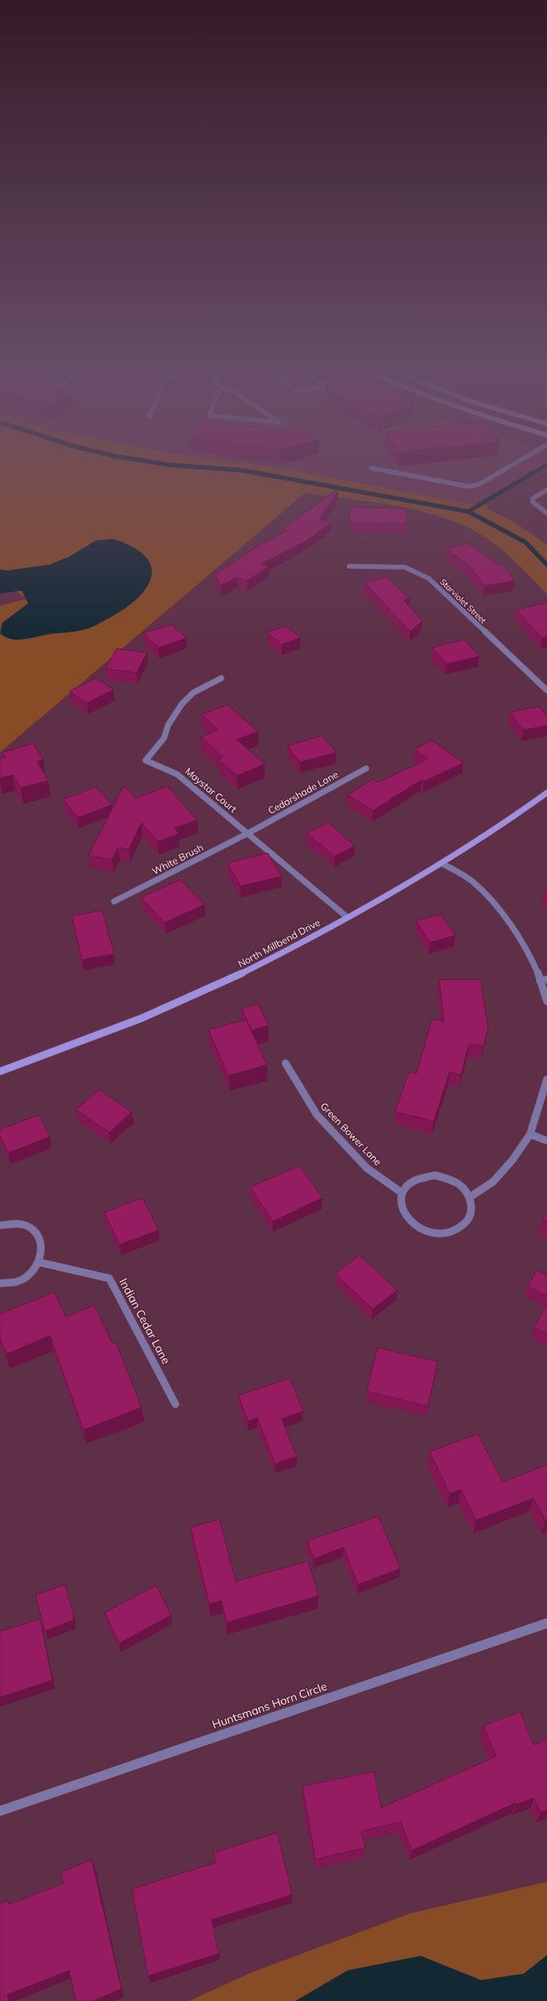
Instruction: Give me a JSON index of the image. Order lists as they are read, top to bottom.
{
  "streets": {
    "street": [
      "Starviolet Street",
      "Maystar Court",
      "Cedarshade Lane",
      "White Brush",
      "North Millbend Drive",
      "Green Bower Lane",
      "Indian Cedar Lane",
      "Huntsmans Horn Circle"
    ]
  },
  "crossings": [
    ["Maystar Court", "Cedarshade Lane"],
    ["Maystar Court", "White Brush"],
    ["Maystar Court", "North Millbend Drive"],
    ["Cedarshade Lane", "White Brush"]
  ]
}
